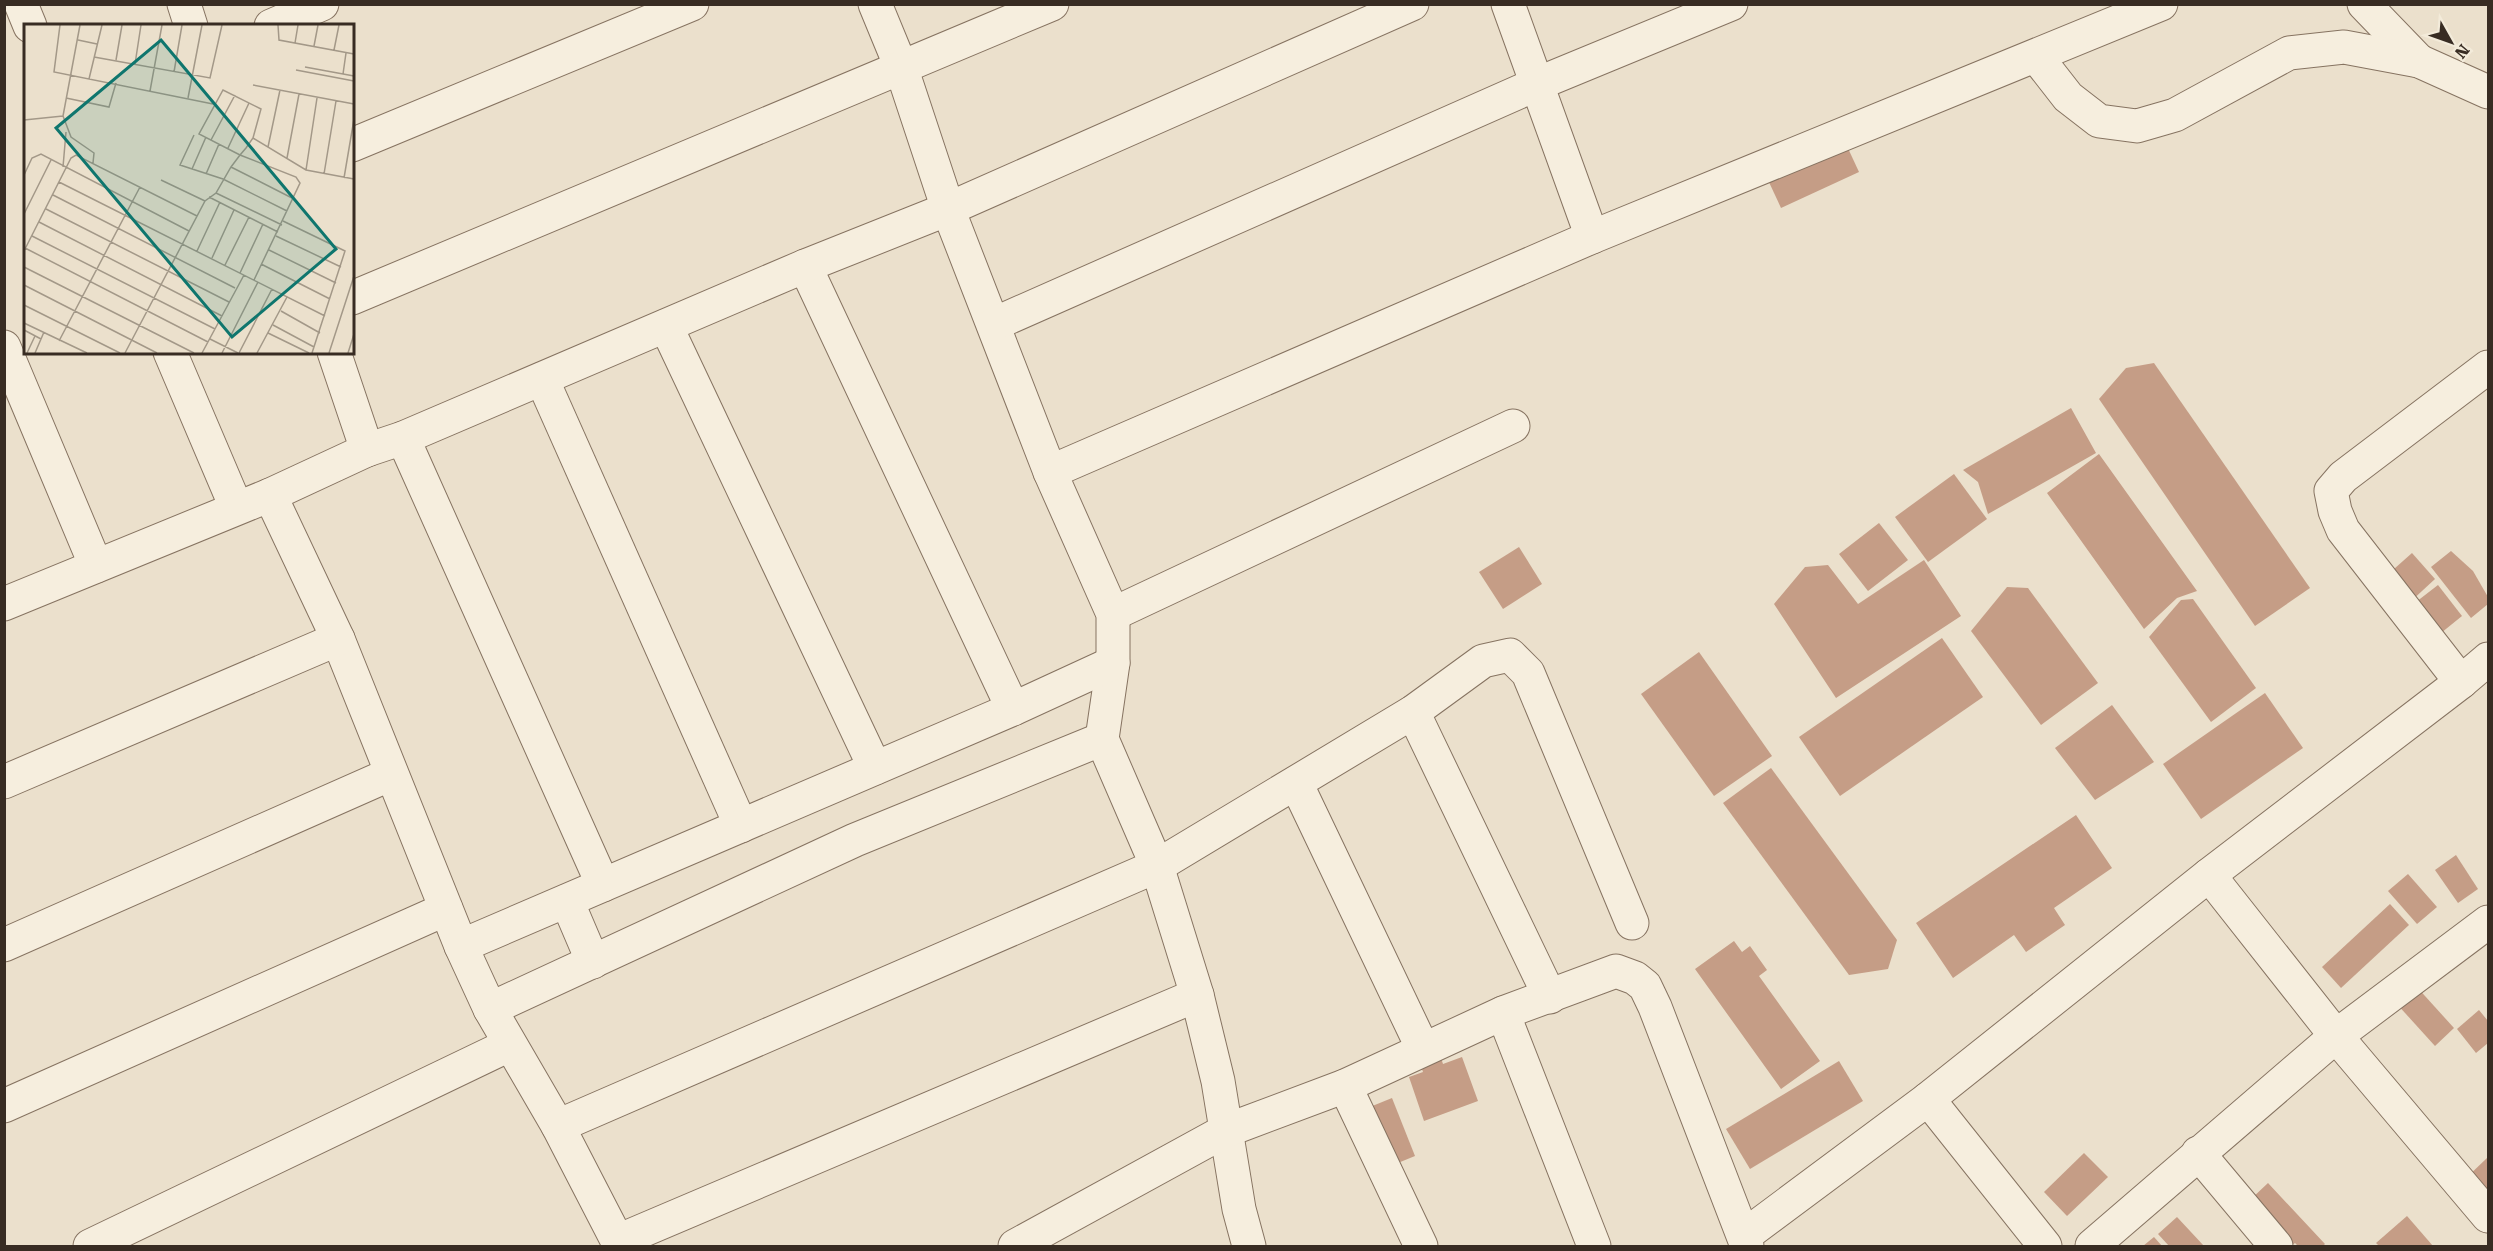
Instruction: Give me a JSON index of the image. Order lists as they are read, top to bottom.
{
  "north": "bottom right"
}
